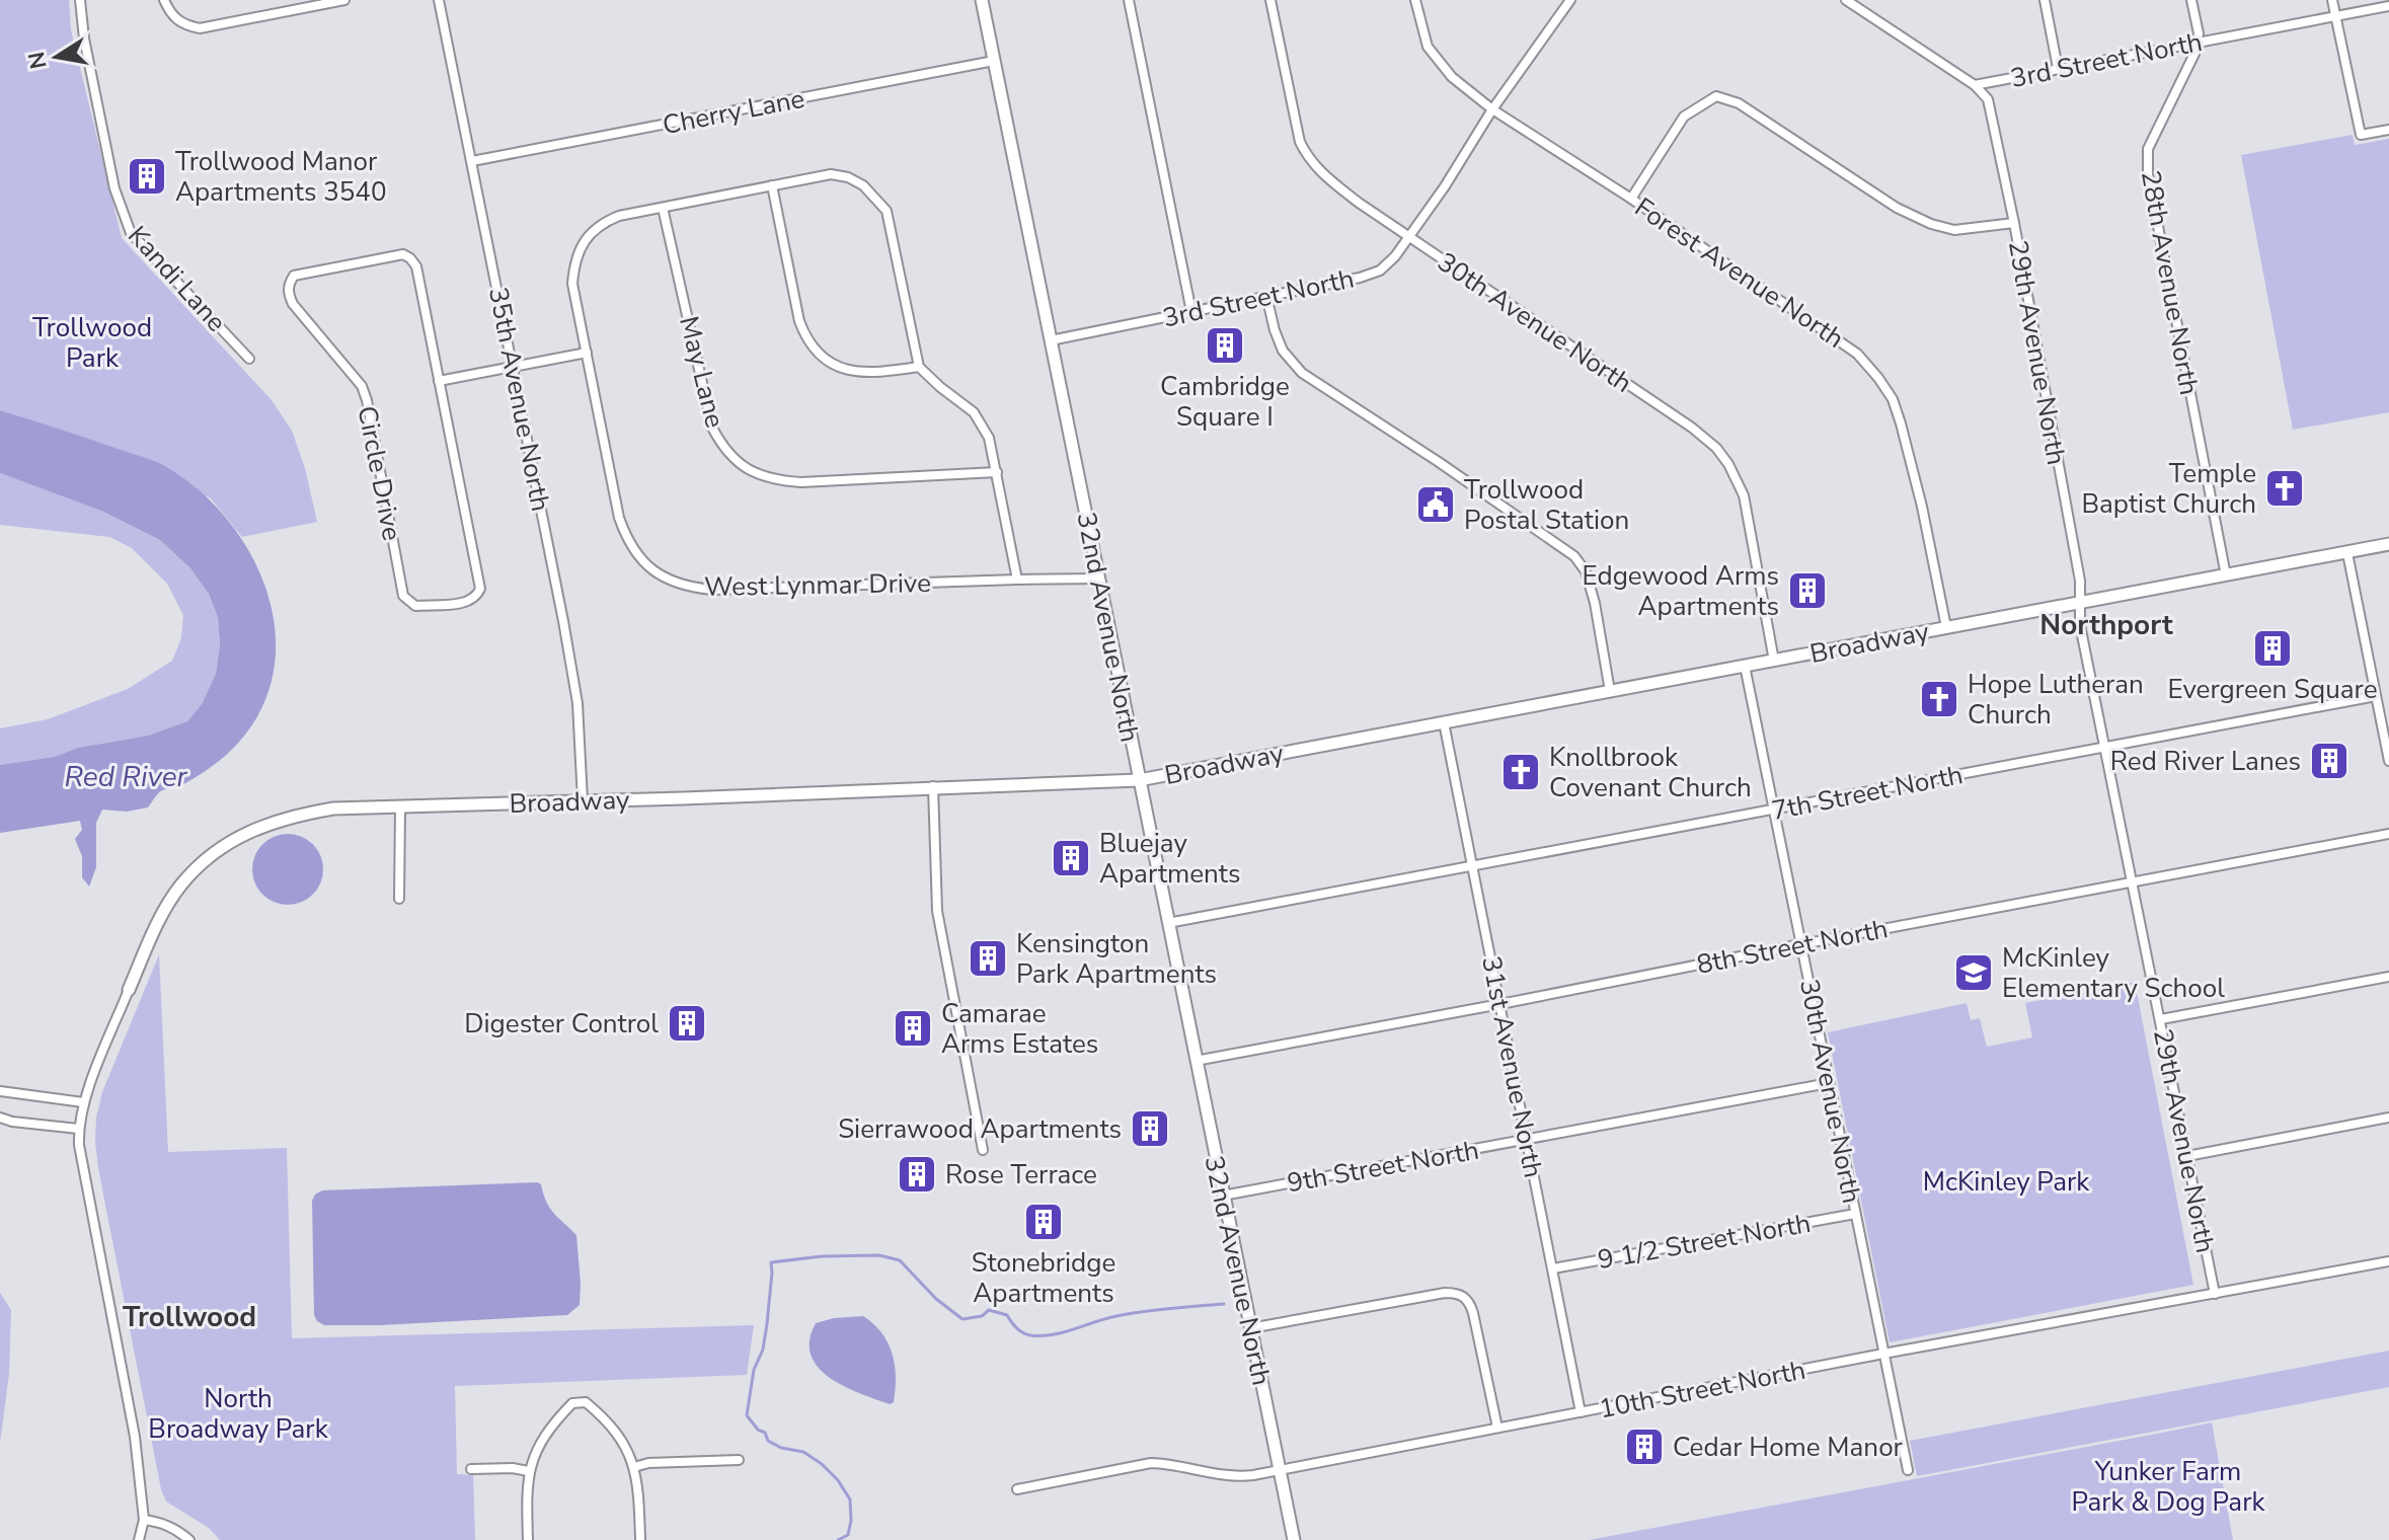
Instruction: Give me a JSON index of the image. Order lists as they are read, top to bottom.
{
  "streets": {
    "street": [
      "3rd Street North",
      "Cherry Lane",
      "Forest Avenue North",
      "Kandi Lane",
      "28th Avenue North",
      "30th Avenue North",
      "29th Avenue North",
      "May Lane",
      "35th Avenue North",
      "Circle Drive",
      "West Lynmar Drive",
      "32nd Avenue North",
      "Broadway",
      "7th Street North",
      "8th Street North",
      "31st Avenue North",
      "9th Street North",
      "9 1/2 Street North",
      "10th Street North"
    ]
  },
  "crossings": [
    ["3rd Street North", "Forest Avenue North"],
    ["3rd Street North", "28th Avenue North"],
    ["3rd Street North", "30th Avenue North"],
    ["3rd Street North", "29th Avenue North"],
    ["3rd Street North", "32nd Avenue North"],
    ["Cherry Lane", "35th Avenue North"],
    ["Cherry Lane", "32nd Avenue North"],
    ["Forest Avenue North", "Broadway"],
    ["28th Avenue North", "Broadway"],
    ["30th Avenue North", "Broadway"],
    ["30th Avenue North", "7th Street North"],
    ["30th Avenue North", "8th Street North"],
    ["30th Avenue North", "9th Street North"],
    ["30th Avenue North", "9 1/2 Street North"],
    ["30th Avenue North", "10th Street North"],
    ["29th Avenue North", "Broadway"],
    ["29th Avenue North", "7th Street North"],
    ["29th Avenue North", "8th Street North"],
    ["29th Avenue North", "10th Street North"],
    ["May Lane", "West Lynmar Drive"],
    ["35th Avenue North", "Broadway"],
    ["West Lynmar Drive", "32nd Avenue North"],
    ["32nd Avenue North", "Broadway"],
    ["32nd Avenue North", "7th Street North"],
    ["32nd Avenue North", "8th Street North"],
    ["32nd Avenue North", "9th Street North"],
    ["32nd Avenue North", "10th Street North"],
    ["Broadway", "31st Avenue North"],
    ["7th Street North", "31st Avenue North"],
    ["8th Street North", "31st Avenue North"],
    ["31st Avenue North", "9th Street North"],
    ["31st Avenue North", "9 1/2 Street North"],
    ["31st Avenue North", "10th Street North"]
  ],
  "districts": ["Northport", "Trollwood"],
  "water": ["Red River"],
  "parks": [
    "Trollwood Park",
    "McKinley Park",
    "North Broadway Park",
    "Yunker Farm Park & Dog Park"
  ],
  "places": {
    "building": [
      "Trollwood Manor Apartments 3540",
      "Cambridge Square I",
      "Edgewood Arms Apartments",
      "Evergreen Square",
      "Red River Lanes",
      "Bluejay Apartments",
      "Kensington Park Apartments",
      "Digester Control",
      "Camarae Arms Estates",
      "Sierrawood Apartments",
      "Rose Terrace",
      "Stonebridge Apartments",
      "Cedar Home Manor"
    ],
    "church": ["Temple Baptist Church", "Hope Lutheran Church", "Knollbrook Covenant Church"],
    "public building": ["Trollwood Postal Station"],
    "school or university": ["McKinley Elementary School"]
  },
  "north": "left"
}
